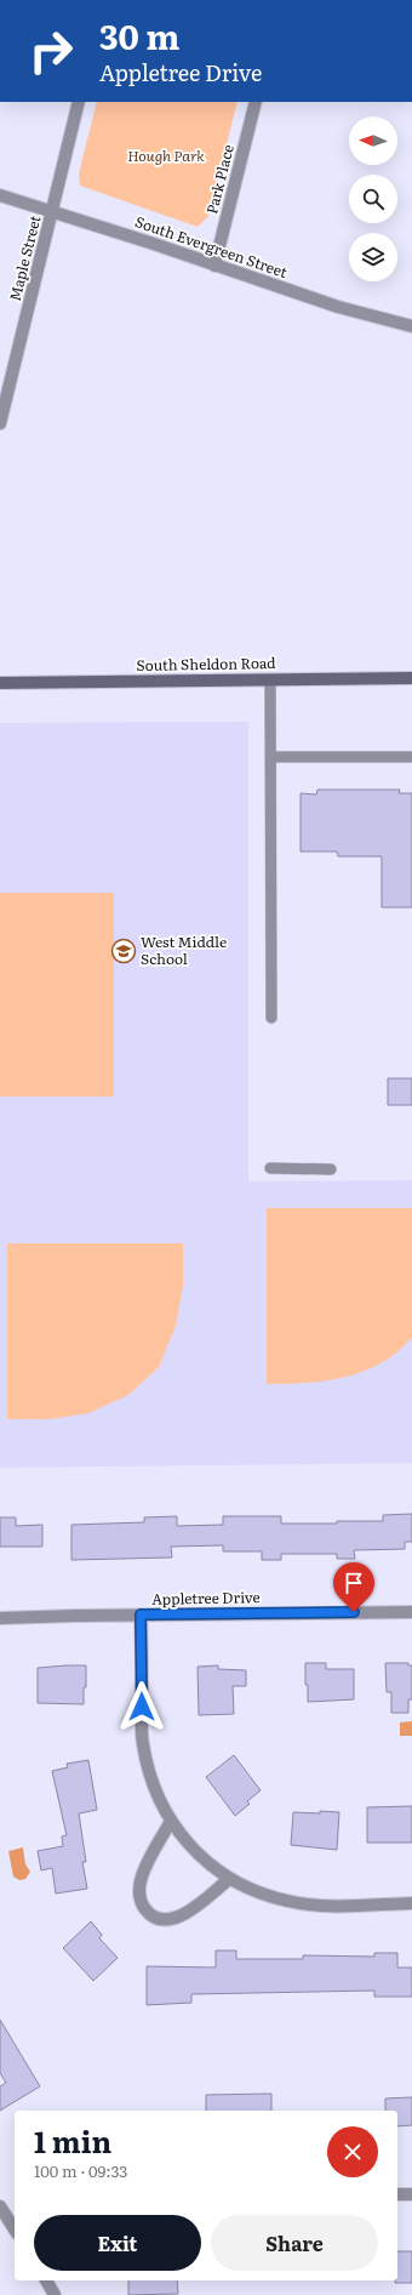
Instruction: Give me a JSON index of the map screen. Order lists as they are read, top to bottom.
{
  "streets": {
    "main road": ["South Sheldon Road"],
    "street": [
      "Park Place",
      "South Evergreen Street",
      "Maple Street",
      "Appletree Drive"
    ]
  },
  "crossings": [
    ["Park Place", "South Evergreen Street"],
    ["South Evergreen Street", "Maple Street"]
  ],
  "parks": ["Hough Park"],
  "places": {
    "school or university": ["West Middle School"]
  },
  "north": "left",
  "page": {
    "turn": ["30 m", "Appletree Drive"],
    "heading": ["1 min", "100 m · 09:33"],
    "buttons": ["Exit", "Share"]
  }
}
